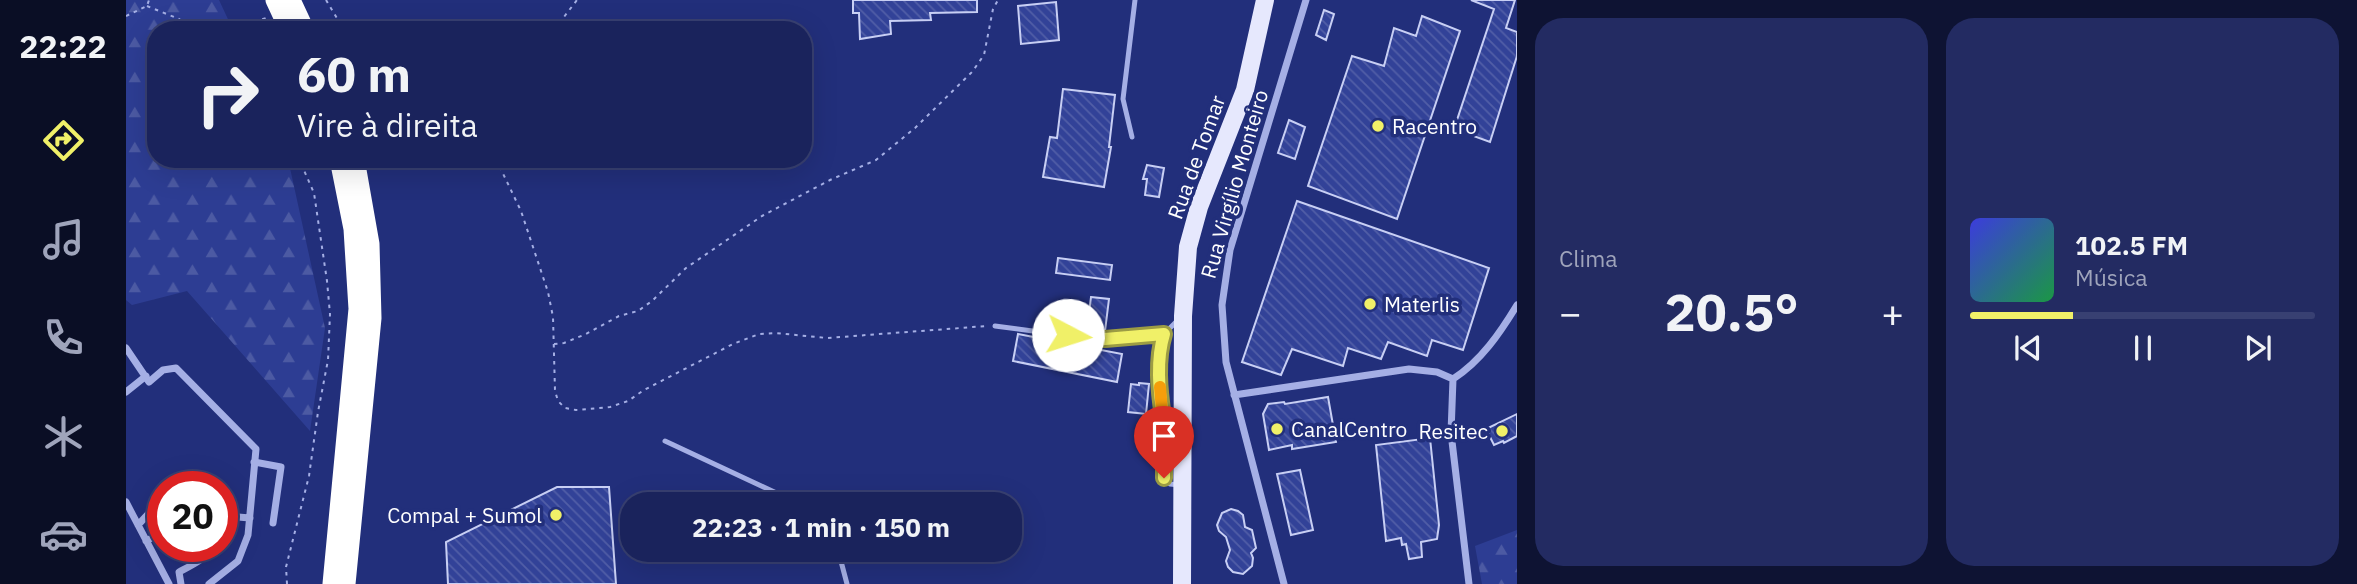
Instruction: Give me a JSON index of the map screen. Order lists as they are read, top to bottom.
{
  "streets": {
    "main road": ["Rua de Tomar"],
    "street": ["Rua Virgílio Monteiro"]
  },
  "places": [
    "Racentro",
    "Materlis",
    "CanalCentro",
    "Resitec",
    "Compal + Sumol"
  ],
  "page": {
    "tabs": "22:22",
    "tile": "Clima",
    "turn": ["60 m", "Vire à direita"],
    "song": ["102.5 FM", "Música"],
    "heat": ["−", "20.5°", "+"],
    "limit": "20",
    "trip": "22:23 · 1 min · 150 m"
  }
}
